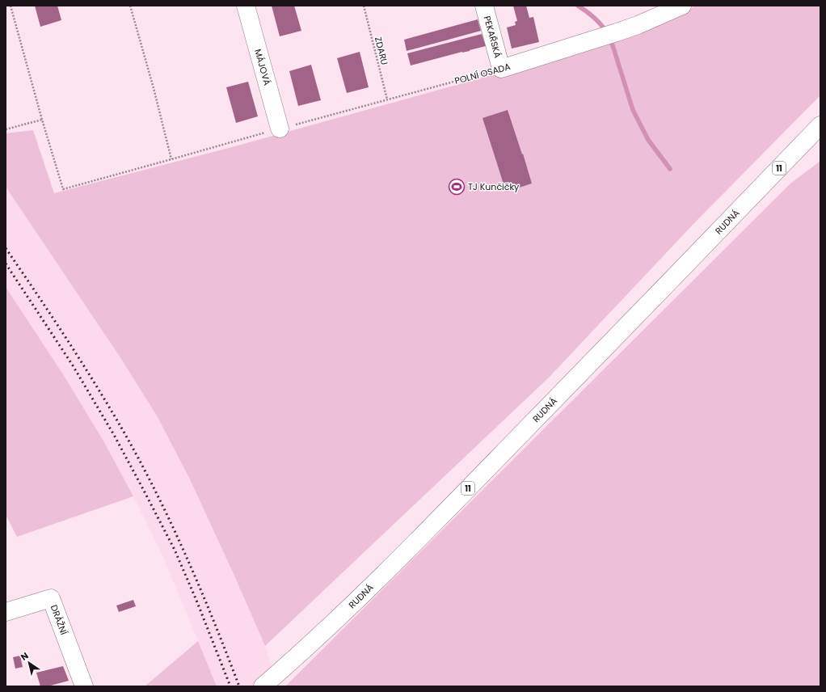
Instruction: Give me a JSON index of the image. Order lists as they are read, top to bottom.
{
  "streets": {
    "main road": [
      "PEKAŘSKÁ",
      "MÁJOVÁ",
      "POLNÍ OSADA",
      "11",
      "RUDNÁ",
      "DRÁŽNÍ"
    ],
    "path": ["ZDARU"]
  },
  "crossings": [
    ["PEKAŘSKÁ", "POLNÍ OSADA"],
    ["ZDARU", "POLNÍ OSADA"],
    ["MÁJOVÁ", "POLNÍ OSADA"]
  ],
  "places": {
    "sports": ["TJ Kunčičky"]
  },
  "north": "top left"
}
